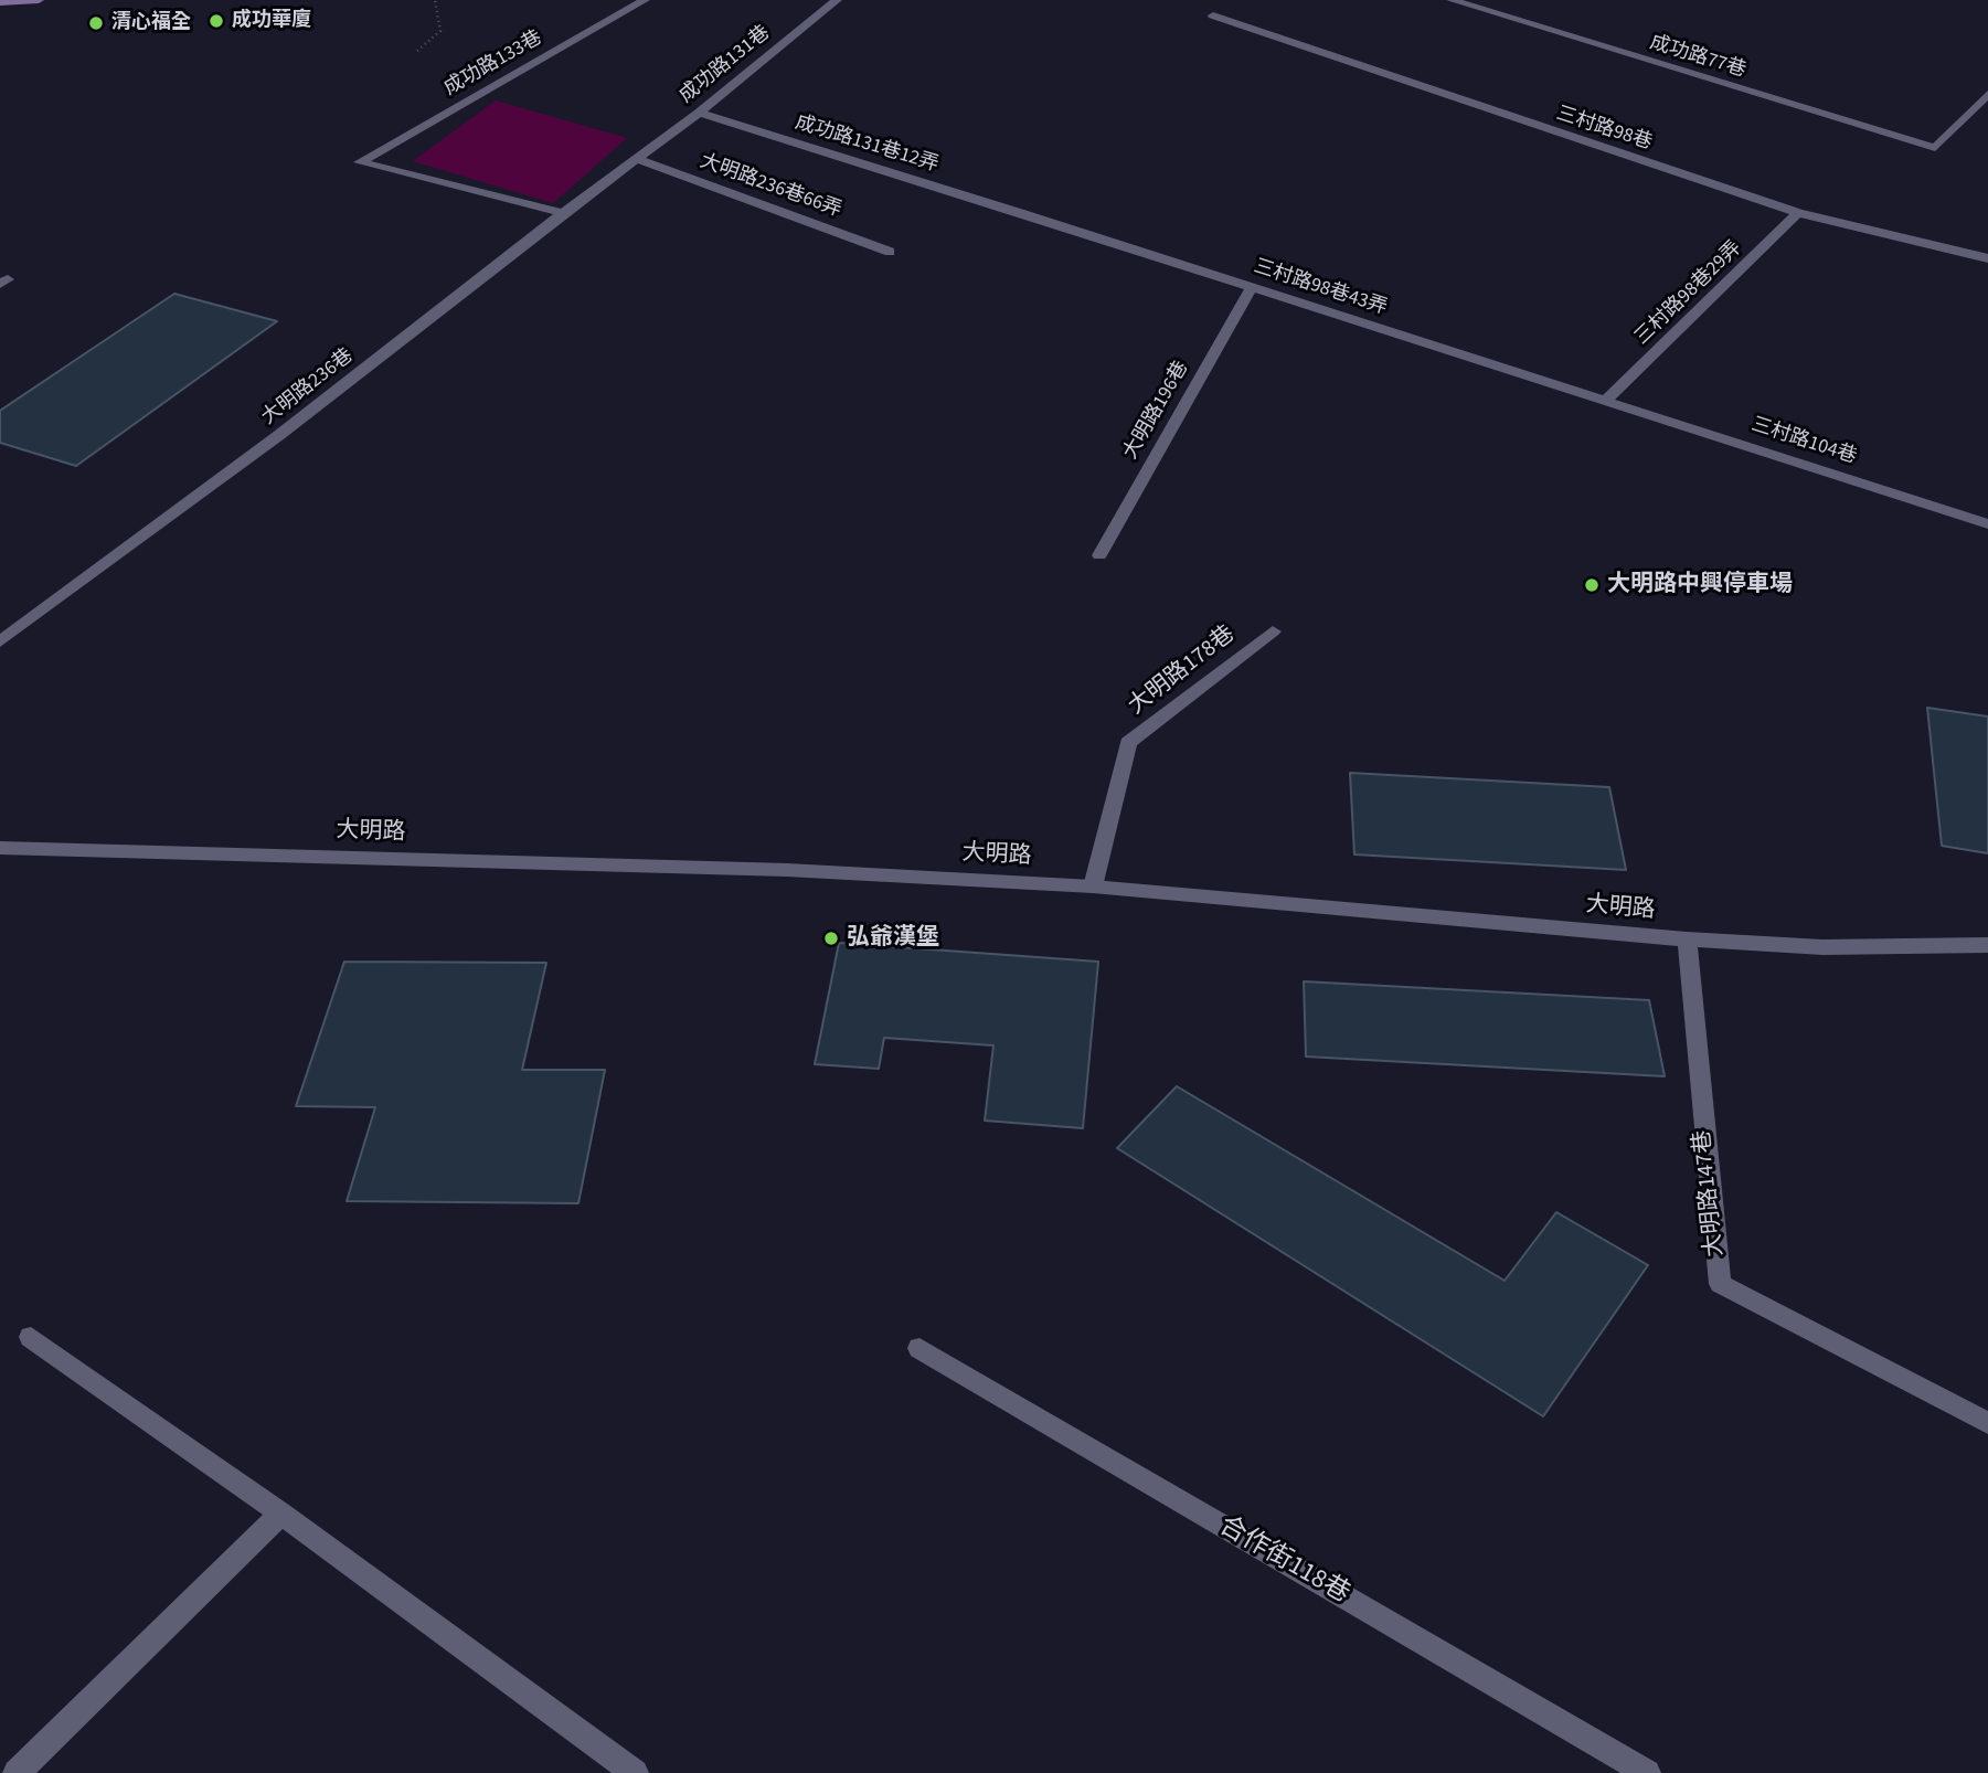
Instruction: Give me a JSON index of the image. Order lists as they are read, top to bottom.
{
  "streets": {
    "street": [
      "成功路77巷",
      "成功路133巷",
      "成功路131巷",
      "三村路98巷",
      "成功路131巷12弄",
      "大明路236巷66弄",
      "三村路98巷43弄",
      "三村路98巷29弄",
      "大明路236巷",
      "大明路196巷",
      "三村路104巷",
      "大明路178巷",
      "大明路",
      "大明路147巷",
      "合作街118巷"
    ]
  },
  "crossings": [
    ["成功路133巷", "大明路236巷"],
    ["成功路131巷", "成功路131巷12弄"],
    ["成功路131巷", "大明路236巷66弄"],
    ["成功路131巷", "大明路236巷"],
    ["三村路98巷", "三村路98巷29弄"],
    ["成功路131巷12弄", "三村路98巷43弄"],
    ["大明路236巷66弄", "大明路236巷"],
    ["三村路98巷43弄", "三村路98巷29弄"],
    ["三村路98巷43弄", "大明路196巷"],
    ["三村路98巷43弄", "三村路104巷"],
    ["三村路98巷29弄", "三村路104巷"],
    ["大明路178巷", "大明路"],
    ["大明路", "大明路147巷"]
  ],
  "places": [
    "成功華廈",
    "清心福全",
    "大明路中興停車場",
    "弘爺漢堡"
  ]
}
